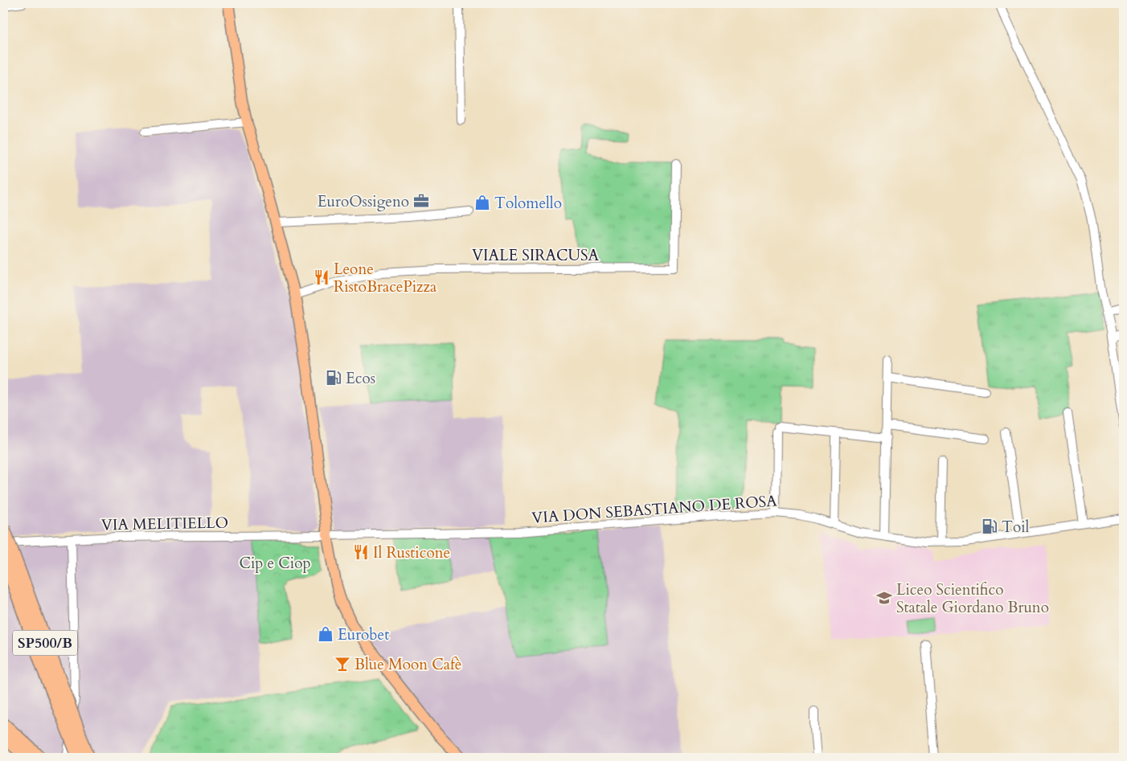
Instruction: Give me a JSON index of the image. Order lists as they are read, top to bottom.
{
  "streets": {
    "highway": ["SP500/B"],
    "street": ["VIALE SIRACUSA", "VIA DON SEBASTIANO DE ROSA", "VIA MELITIELLO"]
  },
  "crossings": [
    ["VIA DON SEBASTIANO DE ROSA", "VIA MELITIELLO"]
  ],
  "parks": ["Cip e Ciop"],
  "places": {
    "office": ["EuroOssigeno"],
    "shop": ["Tolomello", "Eurobet"],
    "restaurant": ["Leone RistoBracePizza", "Il Rusticone"],
    "fuel station": ["Ecos", "Toil"],
    "school or university": ["Liceo Scientifico Statale Giordano Bruno"],
    "bar": ["Blue Moon Cafè"]
  }
}
